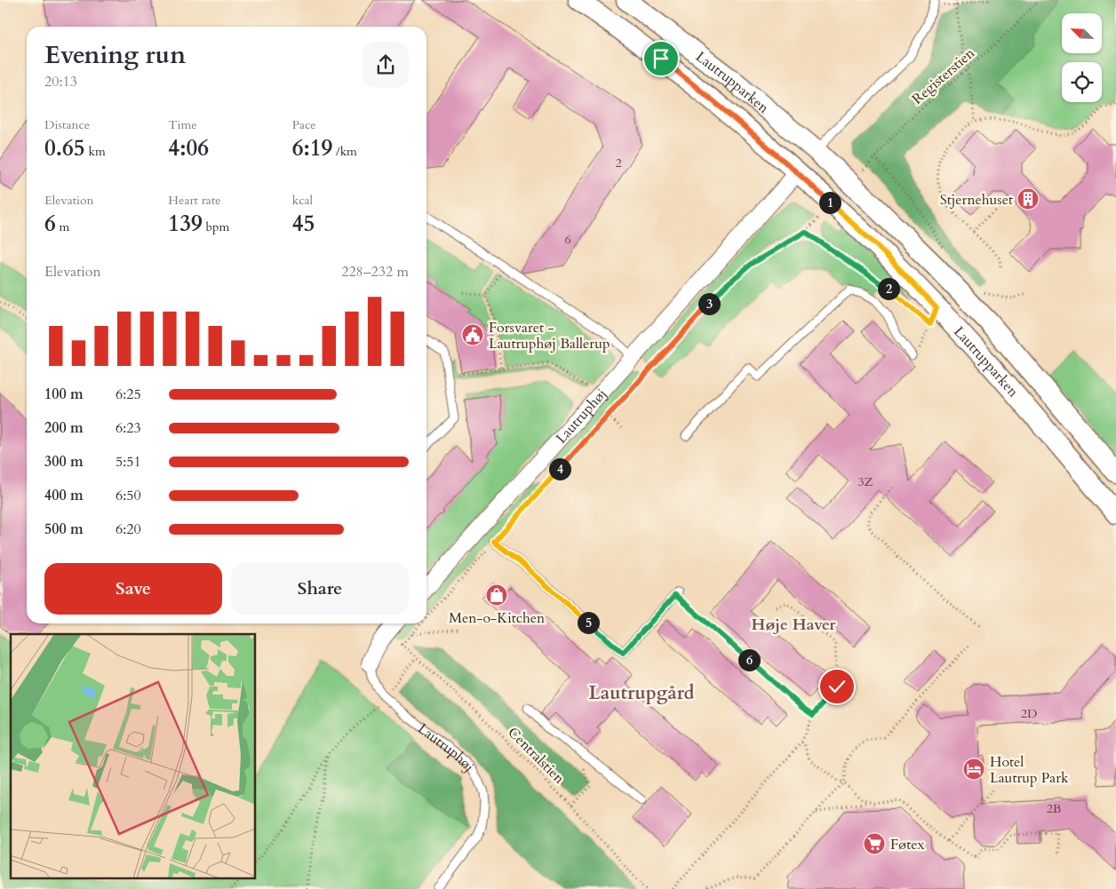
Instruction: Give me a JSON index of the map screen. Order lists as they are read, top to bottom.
{
  "streets": {
    "street": ["Lautrupparken", "Lautruphøj"],
    "path": ["Registerstien", "Centralstien"]
  },
  "crossings": [
    ["Lautrupparken", "Lautruphøj"]
  ],
  "districts": ["Høje Haver", "Lautrupgård"],
  "places": {
    "building": ["Stjernehuset"],
    "public building": ["Forsvaret - Lautruphøj Ballerup"],
    "shop": ["Men-o-Kitchen"],
    "hotel": ["Hotel Lautrup Park"],
    "supermarket": ["Føtex"]
  },
  "house_numbers": [
    "2",
    "6",
    "3Z",
    "2D",
    "2B"
  ],
  "north": "top left",
  "page": {
    "heading": ["Evening run", "20:13"],
    "stats": [
      ["Distance", "0.65 km"],
      ["Time", "4:06"],
      ["Pace", "6:19 /km"],
      ["Elevation", "6 m"],
      ["Heart rate", "139 bpm"],
      ["kcal", "45"]
    ],
    "pins": [
      "1",
      "2",
      "3",
      "4",
      "5",
      "6"
    ],
    "chart": ["Elevation", "228–232 m"],
    "list": [
      {
        "name": "100 m",
        "note": "6:25"
      },
      {
        "name": "200 m",
        "note": "6:23"
      },
      {
        "name": "300 m",
        "note": "5:51"
      },
      {
        "name": "400 m",
        "note": "6:50"
      },
      {
        "name": "500 m",
        "note": "6:20"
      }
    ],
    "buttons": ["Save", "Share"]
  }
}
